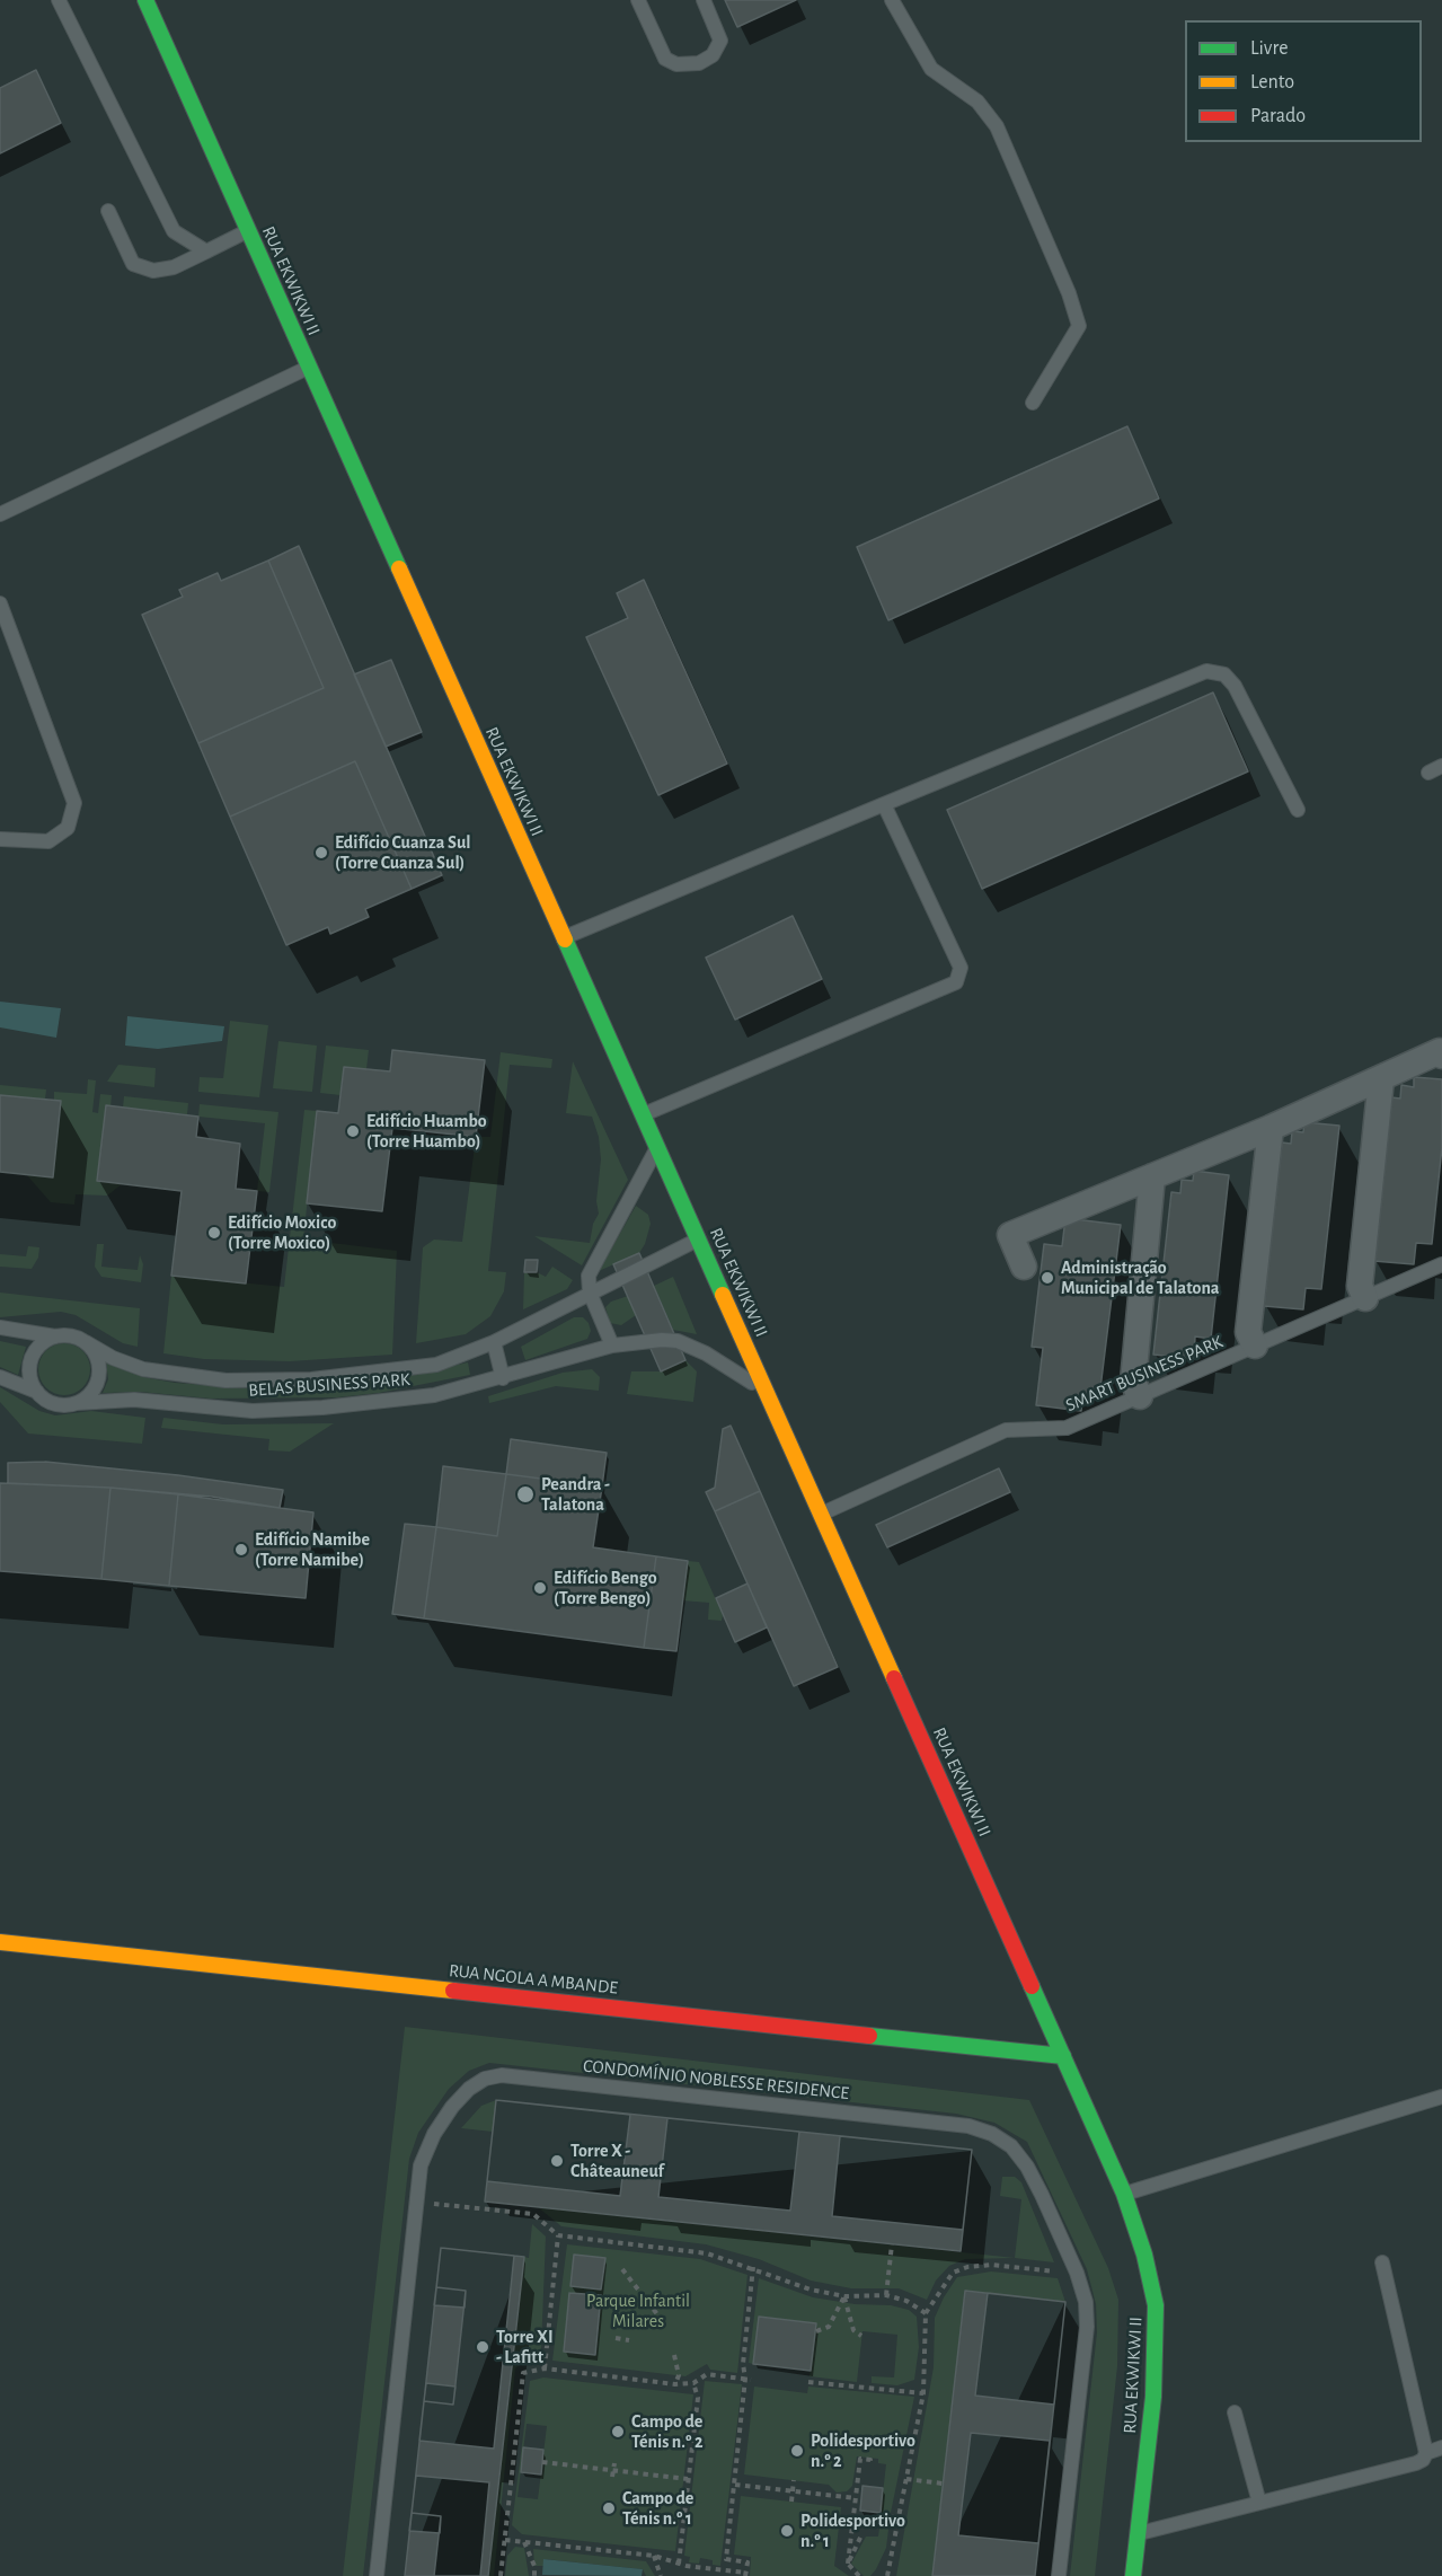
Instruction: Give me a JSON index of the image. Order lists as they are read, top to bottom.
{
  "streets": {
    "street": ["RUA EKWIKWI II", "RUA NGOLA A MBANDE"],
    "lane": ["SMART BUSINESS PARK", "BELAS BUSINESS PARK", "CONDOMÍNIO NOBLESSE RESIDENCE"]
  },
  "crossings": [
    ["RUA EKWIKWI II", "SMART BUSINESS PARK"],
    ["RUA EKWIKWI II", "BELAS BUSINESS PARK"],
    ["RUA EKWIKWI II", "RUA NGOLA A MBANDE"]
  ],
  "parks": ["Parque Infantil Milares"],
  "places": [
    "Edifício Cuanza Sul (Torre Cuanza Sul)",
    "Edifício Huambo (Torre Huambo)",
    "Edifício Moxico (Torre Moxico)",
    "Administração Municipal de Talatona",
    "Peandra - Talatona",
    "Edifício Namibe (Torre Namibe)",
    "Edifício Bengo (Torre Bengo)",
    "Torre X - Châteauneuf",
    "Torre XI - Lafitt",
    "Campo de Ténis n.º 2",
    "Polidesportivo n.º 2",
    "Campo de Ténis n.º 1",
    "Polidesportivo n.º 1"
  ],
  "legend": ["Livre", "Lento", "Parado"]
}
